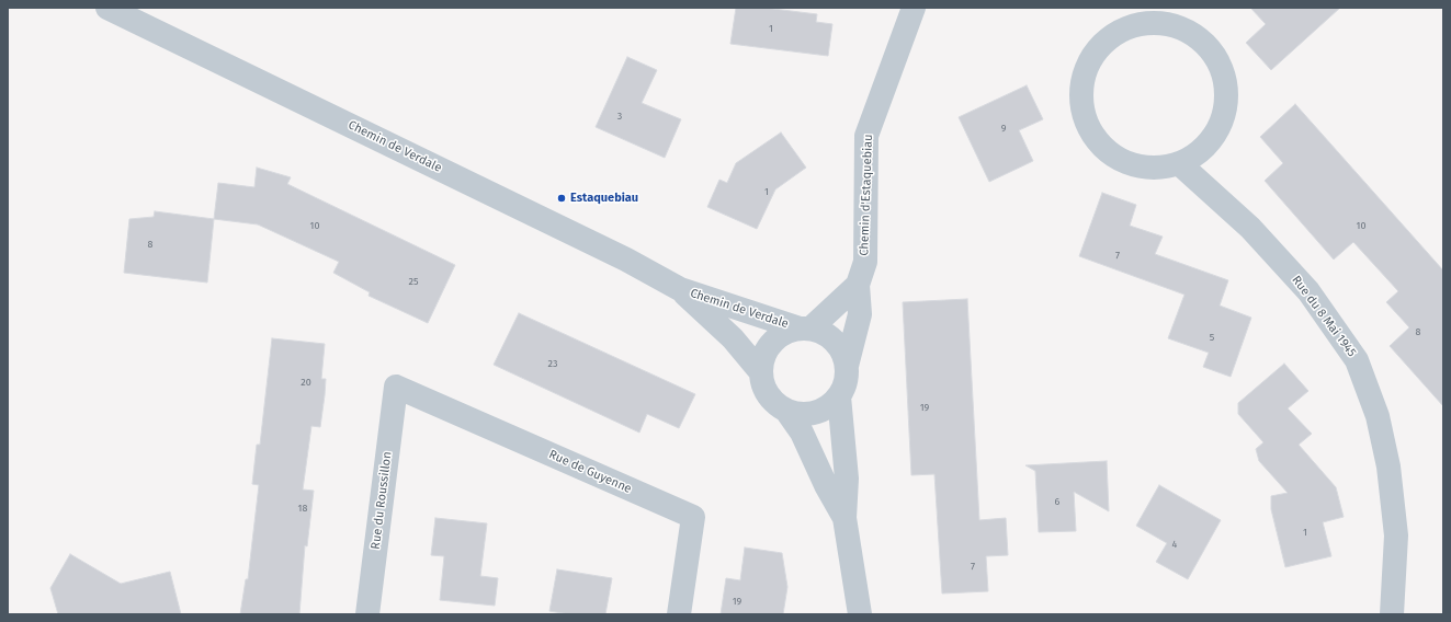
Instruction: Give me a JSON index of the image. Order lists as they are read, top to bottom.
{
  "streets": {
    "street": [
      "Chemin de Verdale",
      "Chemin d'Estaquebiau",
      "Rue du 8 Mai 1945",
      "Rue de Guyenne",
      "Rue du Roussillon"
    ]
  },
  "crossings": [
    ["Chemin de Verdale", "Chemin d'Estaquebiau"],
    ["Rue de Guyenne", "Rue du Roussillon"]
  ],
  "places": ["Estaquebiau"],
  "house_numbers": [
    "1",
    "3",
    "9",
    "1",
    "10",
    "10",
    "8",
    "7",
    "25",
    "8",
    "5",
    "23",
    "20",
    "19",
    "6",
    "18",
    "1",
    "4",
    "7",
    "19"
  ]
}
